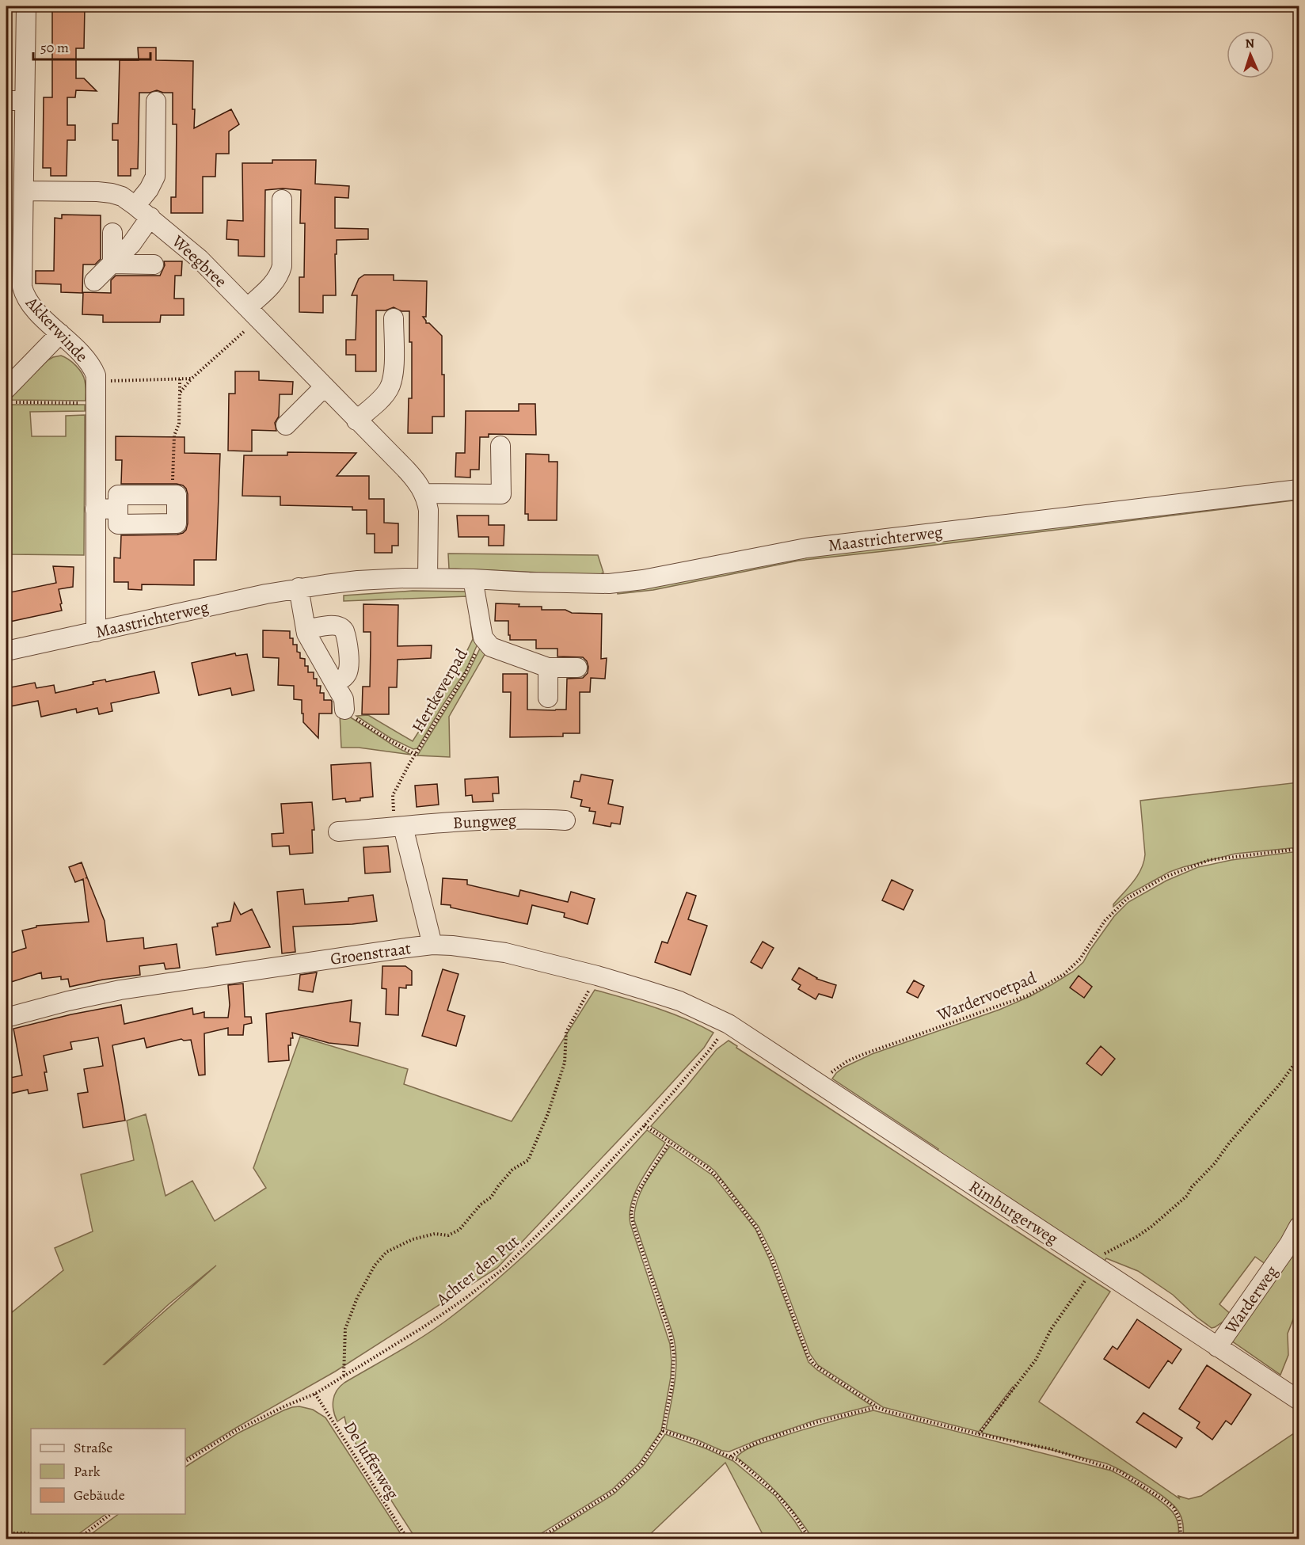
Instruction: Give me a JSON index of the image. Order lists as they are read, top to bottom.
{
  "streets": {
    "street": [
      "Weegbree",
      "Akkerwinde",
      "Maastrichterweg",
      "Bungweg",
      "Groenstraat",
      "Rimburgerweg",
      "Warderweg"
    ],
    "path": [
      "Hertkeverpad",
      "Wardervoetpad",
      "Achter den Put",
      "De Jufferweg"
    ]
  },
  "crossings": [
    ["Weegbree", "Akkerwinde"],
    ["Weegbree", "Maastrichterweg"],
    ["Akkerwinde", "Maastrichterweg"],
    ["Hertkeverpad", "Bungweg"],
    ["Groenstraat", "Rimburgerweg"],
    ["Groenstraat", "Achter den Put"],
    ["Wardervoetpad", "Rimburgerweg"],
    ["Rimburgerweg", "Achter den Put"],
    ["Rimburgerweg", "Warderweg"],
    ["Achter den Put", "De Jufferweg"]
  ],
  "legend": ["Straße", "Park", "Gebäude"],
  "scale_bar": "50 m",
  "north": "top"
}
